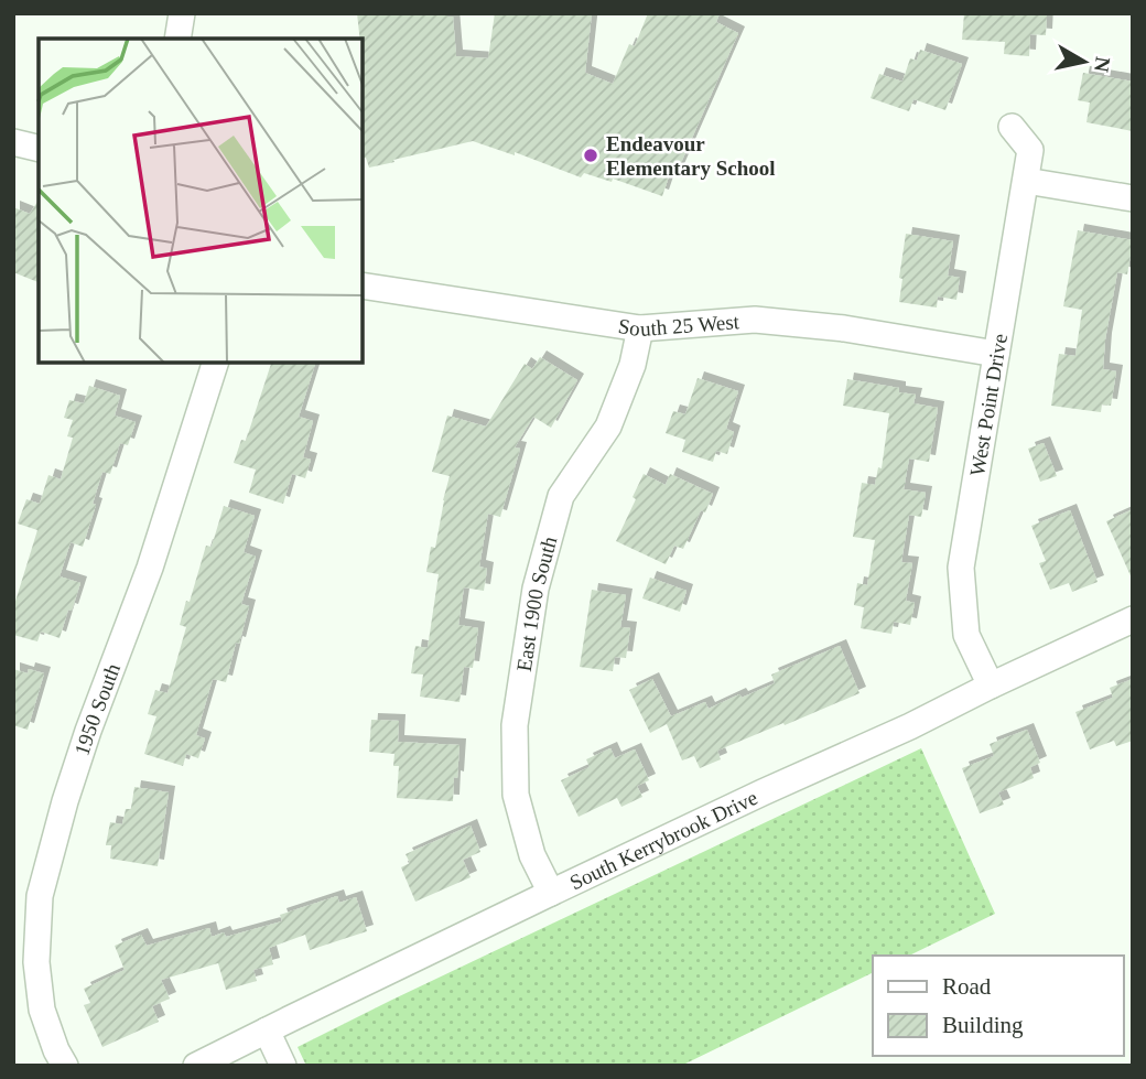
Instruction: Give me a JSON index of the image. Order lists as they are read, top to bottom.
{
  "streets": {
    "street": [
      "South 25 West",
      "West Point Drive",
      "East 1900 South",
      "1950 South",
      "South Kerrybrook Drive"
    ]
  },
  "crossings": [
    ["South 25 West", "West Point Drive"],
    ["South 25 West", "East 1900 South"],
    ["West Point Drive", "South Kerrybrook Drive"],
    ["East 1900 South", "South Kerrybrook Drive"]
  ],
  "places": ["Endeavour Elementary School"],
  "legend": ["Road", "Building"],
  "north": "right"
}
